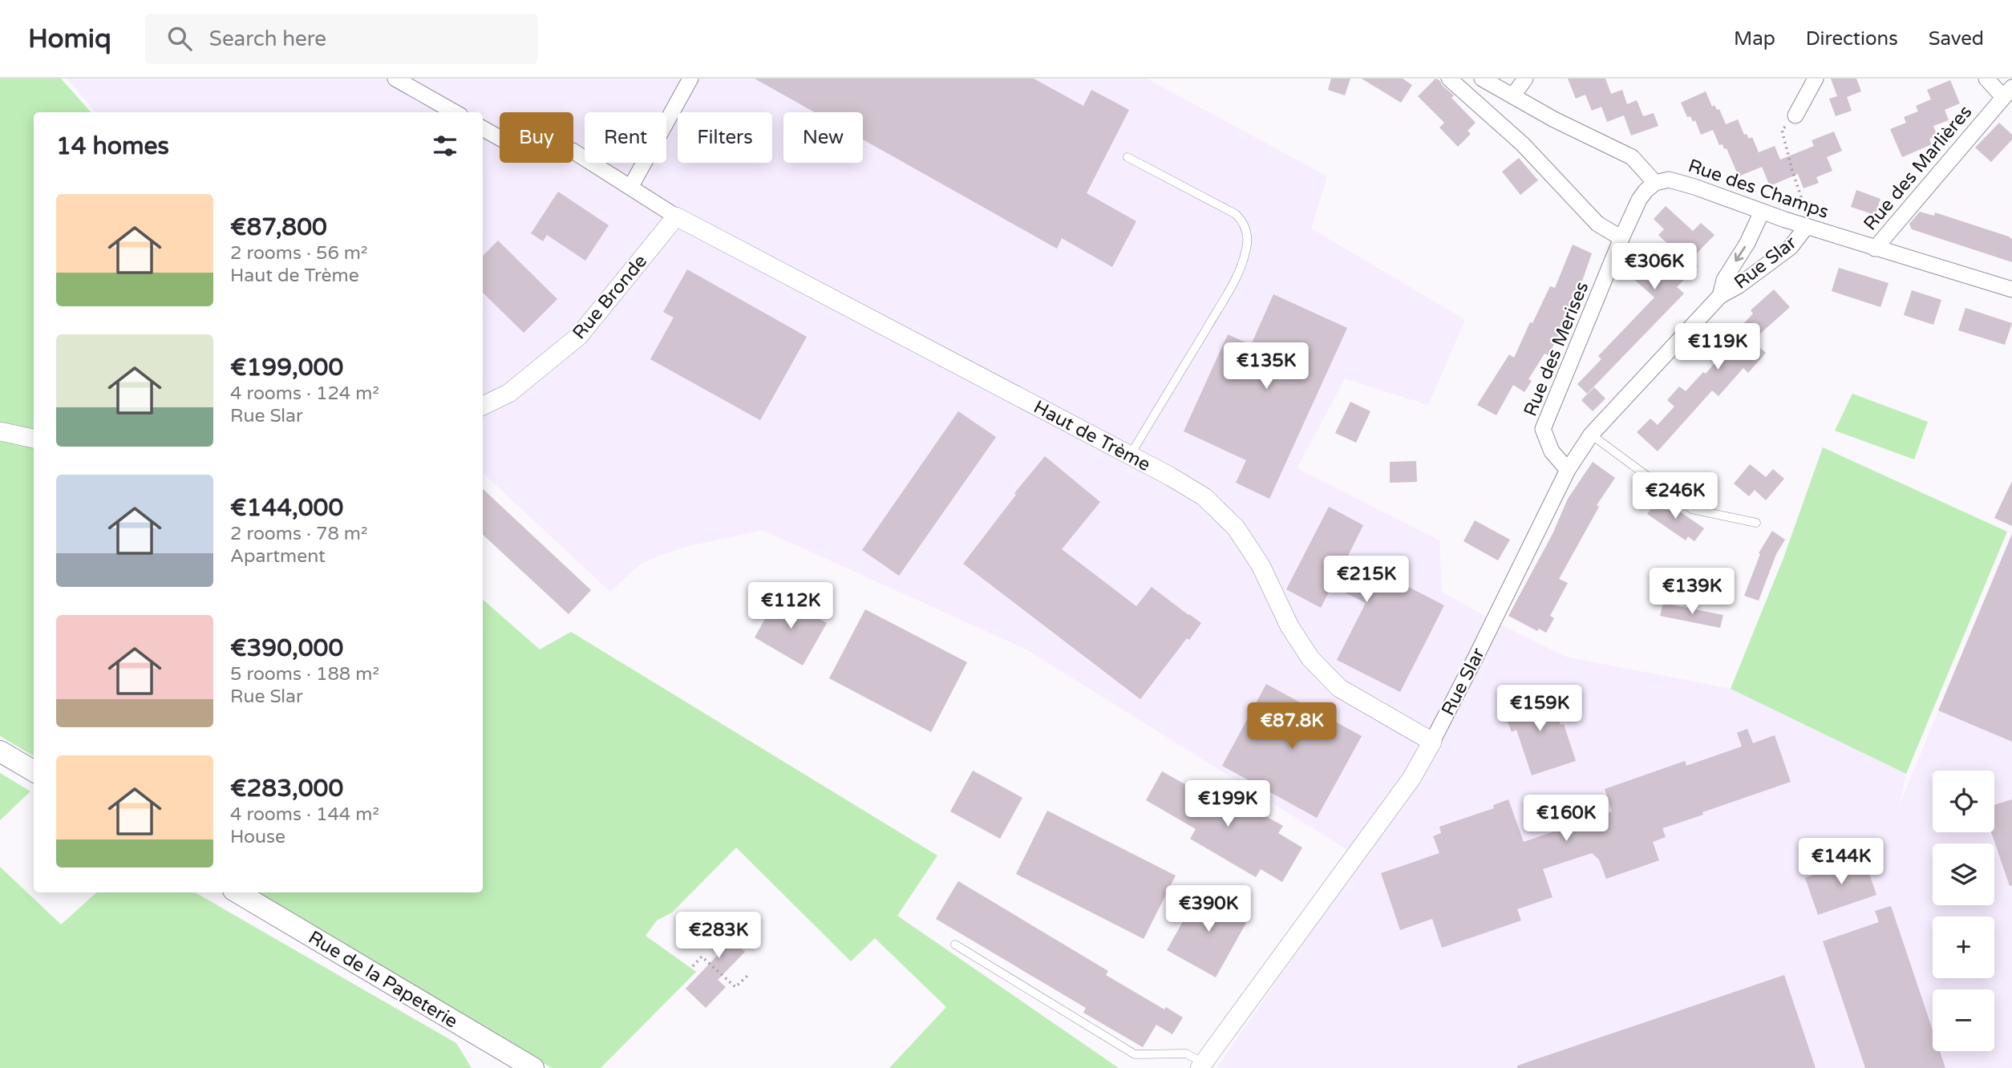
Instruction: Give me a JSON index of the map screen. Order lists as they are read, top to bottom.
{
  "streets": {
    "main road": ["Rue de la Papeterie"],
    "street": [
      "Rue des Marlières",
      "Rue des Champs",
      "Rue Slar",
      "Rue Bronde",
      "Rue des Merises",
      "Haut de Trème"
    ]
  },
  "crossings": [
    ["Rue des Marlières", "Rue des Champs"],
    ["Rue des Champs", "Rue Slar"],
    ["Rue Slar", "Rue des Merises"],
    ["Rue Slar", "Haut de Trème"],
    ["Rue Bronde", "Haut de Trème"]
  ],
  "page": {
    "header": "Homiq",
    "search": "Search here",
    "nav": ["Map", "Directions", "Saved"],
    "chip": [
      "Buy",
      "Rent",
      "Filters",
      "New"
    ],
    "heading": "14 homes",
    "list": [
      {
        "name": "€87,800",
        "note": "2 rooms · 56 m² · Haut de Trème"
      },
      {
        "name": "€199,000",
        "note": "4 rooms · 124 m² · Rue Slar"
      },
      {
        "name": "€144,000",
        "note": "2 rooms · 78 m² · Apartment"
      },
      {
        "name": "€390,000",
        "note": "5 rooms · 188 m² · Rue Slar"
      },
      {
        "name": "€283,000",
        "note": "4 rooms · 144 m² · House"
      }
    ],
    "price": [
      "€306K",
      "€119K",
      "€135K",
      "€246K",
      "€215K",
      "€139K",
      "€112K",
      "€159K",
      "€87.8K",
      "€199K",
      "€160K",
      "€144K",
      "€390K",
      "€283K"
    ],
    "map_buttons": ["+", "−"]
  }
}
